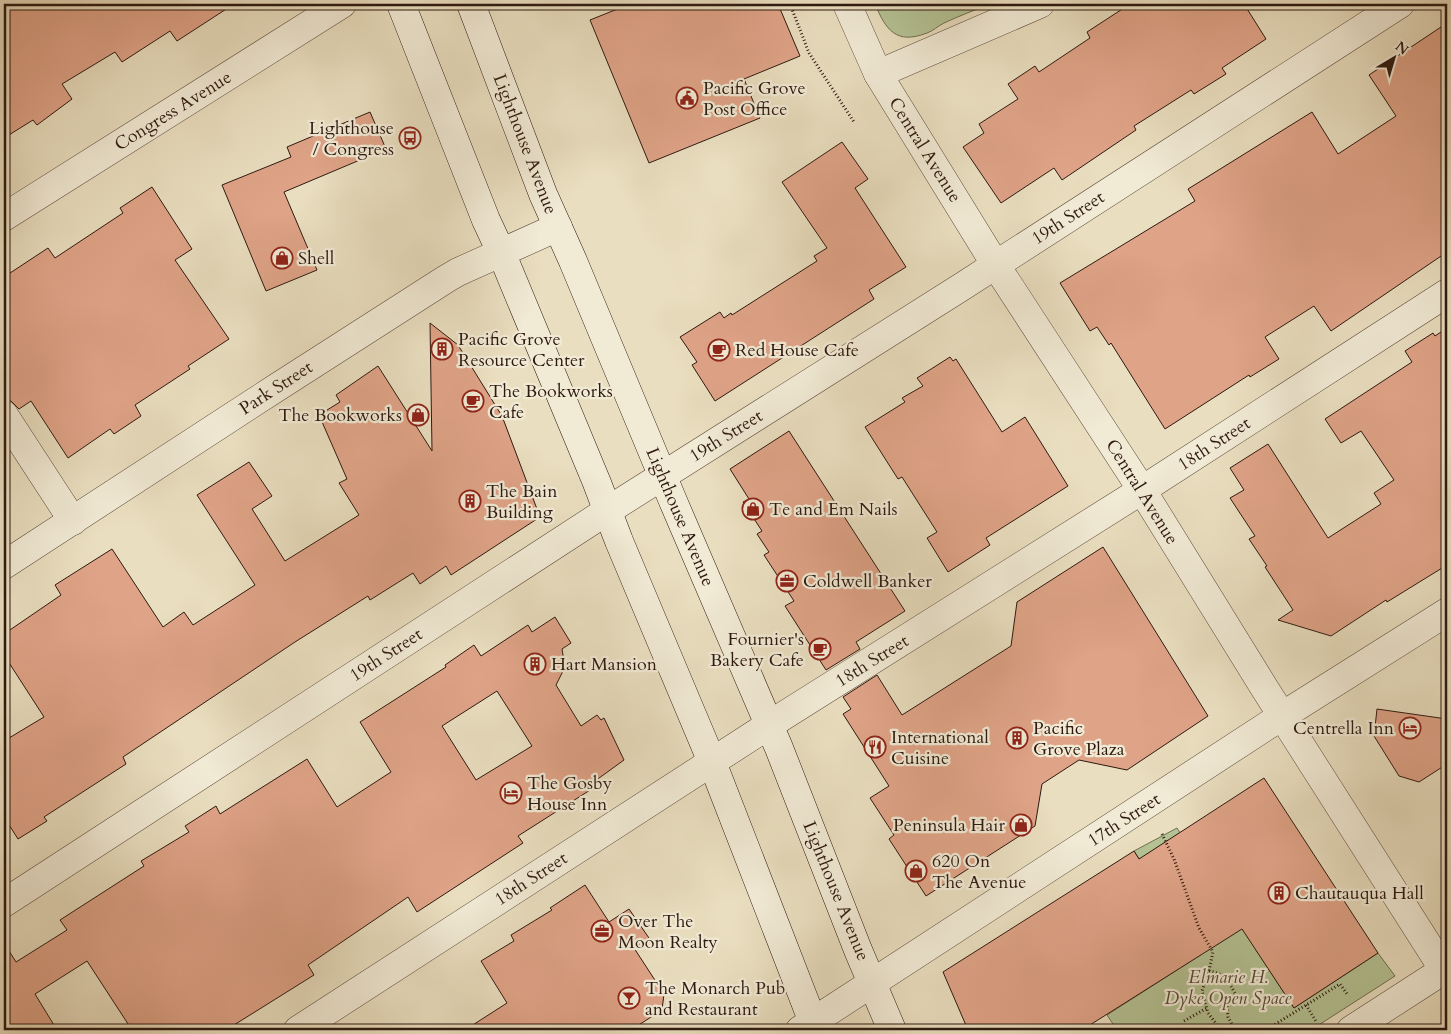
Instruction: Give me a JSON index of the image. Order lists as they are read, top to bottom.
{
  "streets": {
    "street": [
      "Congress Avenue",
      "Lighthouse Avenue",
      "Central Avenue",
      "19th Street",
      "Park Street",
      "18th Street",
      "17th Street"
    ]
  },
  "crossings": [
    ["Lighthouse Avenue", "19th Street"],
    ["Lighthouse Avenue", "Park Street"],
    ["Lighthouse Avenue", "18th Street"],
    ["Lighthouse Avenue", "17th Street"],
    ["Central Avenue", "19th Street"],
    ["Central Avenue", "18th Street"],
    ["Central Avenue", "17th Street"]
  ],
  "parks": ["Elmarie H. Dyke Open Space"],
  "places": {
    "public building": ["Pacific Grove Post Office"],
    "bus stop": ["Lighthouse / Congress"],
    "shop": [
      "Shell",
      "The Bookworks",
      "Te and Em Nails",
      "Peninsula Hair",
      "620 On The Avenue"
    ],
    "building": [
      "Pacific Grove Resource Center",
      "The Bain Building",
      "Hart Mansion",
      "Pacific Grove Plaza",
      "Chautauqua Hall"
    ],
    "cafe": ["Red House Cafe", "The Bookworks Cafe", "Fournier's Bakery Cafe"],
    "office": ["Coldwell Banker", "Over The Moon Realty"],
    "hotel": ["Centrella Inn", "The Gosby House Inn"],
    "restaurant": ["International Cuisine"],
    "bar": ["The Monarch Pub and Restaurant"]
  },
  "north": "top right"
}
